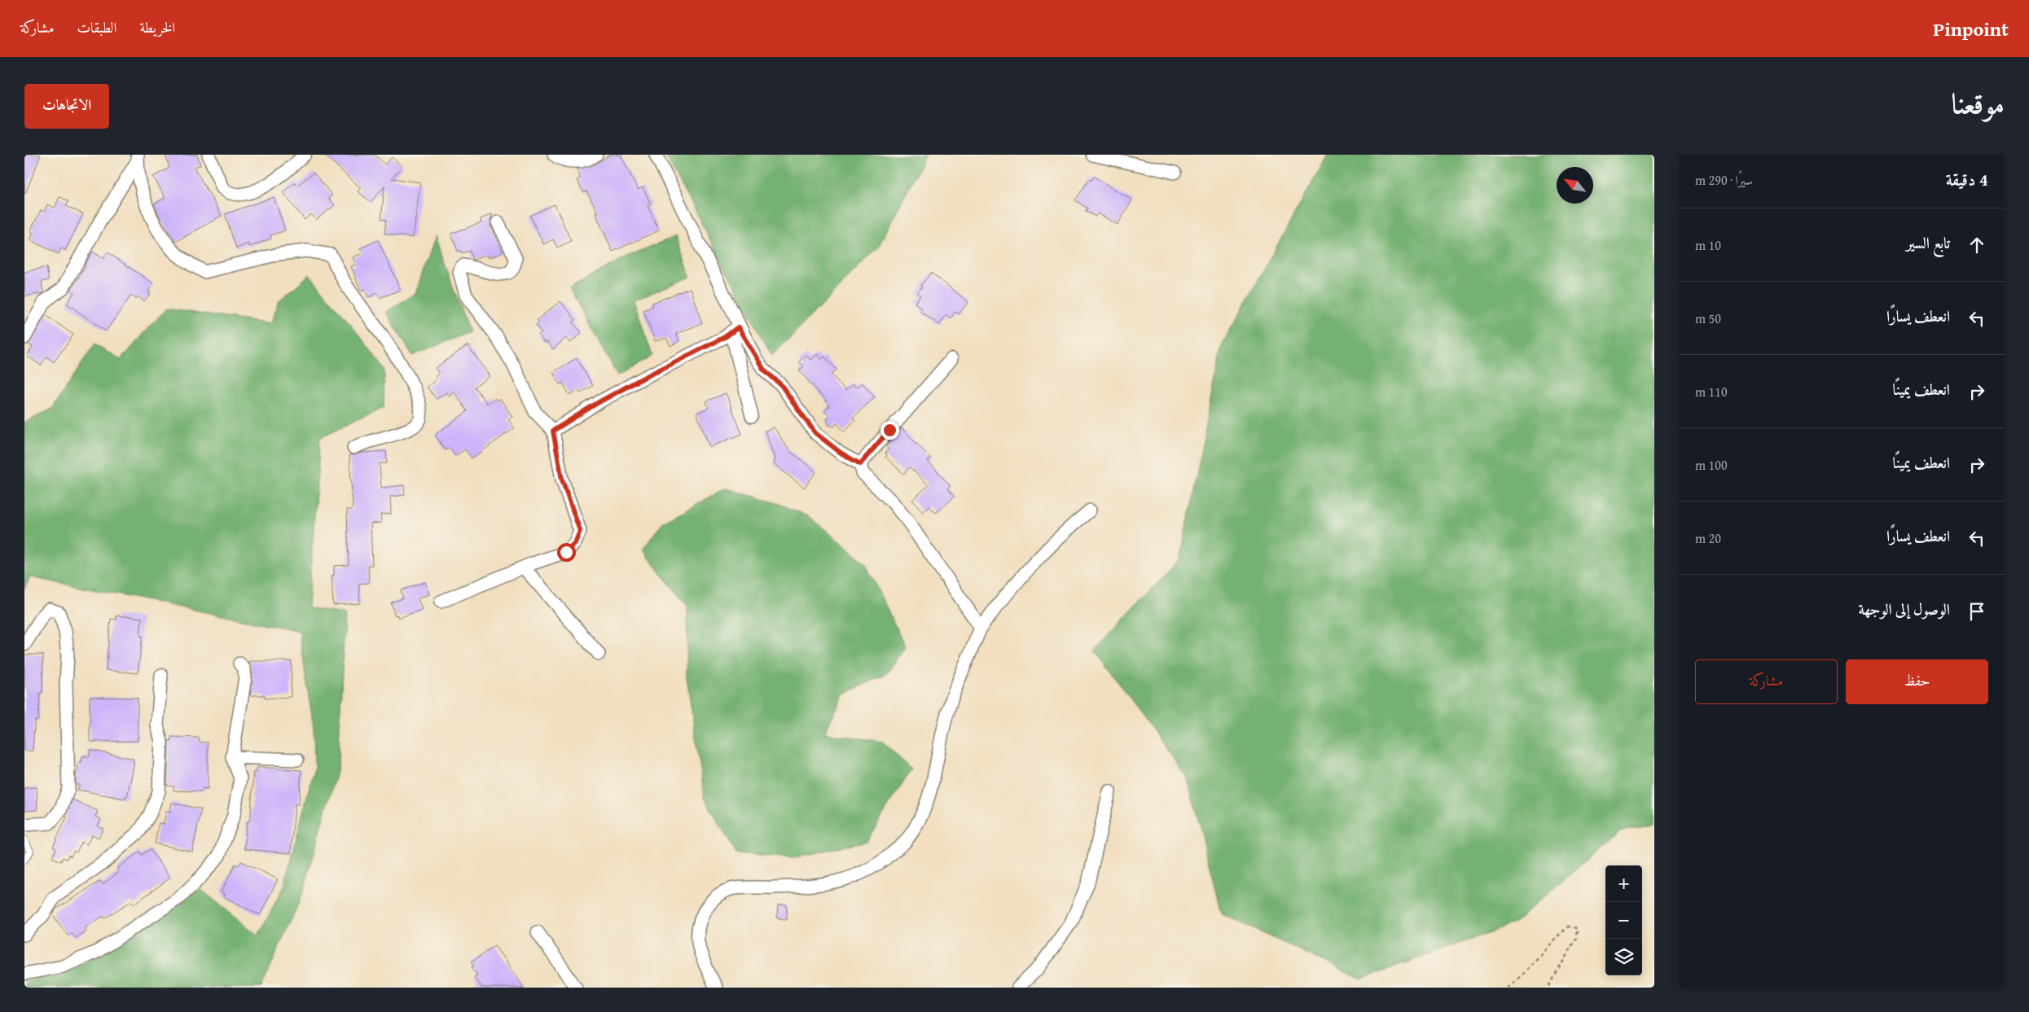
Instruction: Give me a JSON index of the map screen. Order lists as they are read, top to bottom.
{
  "north": "top left",
  "page": {
    "header": "Pinpoint",
    "nav": ["الخريطة", "الطبقات", "مشاركة"],
    "title": "موقعنا",
    "buttons": [
      "الاتجاهات",
      ["حفظ", "مشاركة"]
    ],
    "heading": ["4 دقيقة", "سيرًا · 290 m"],
    "list": [
      ["تابع السير", "10 m"],
      ["انعطف يسارًا", "50 m"],
      ["انعطف يمينًا", "110 m"],
      ["انعطف يمينًا", "100 m"],
      ["انعطف يسارًا", "20 m"],
      "الوصول إلى الوجهة"
    ],
    "map_buttons": ["+", "−"]
  }
}
